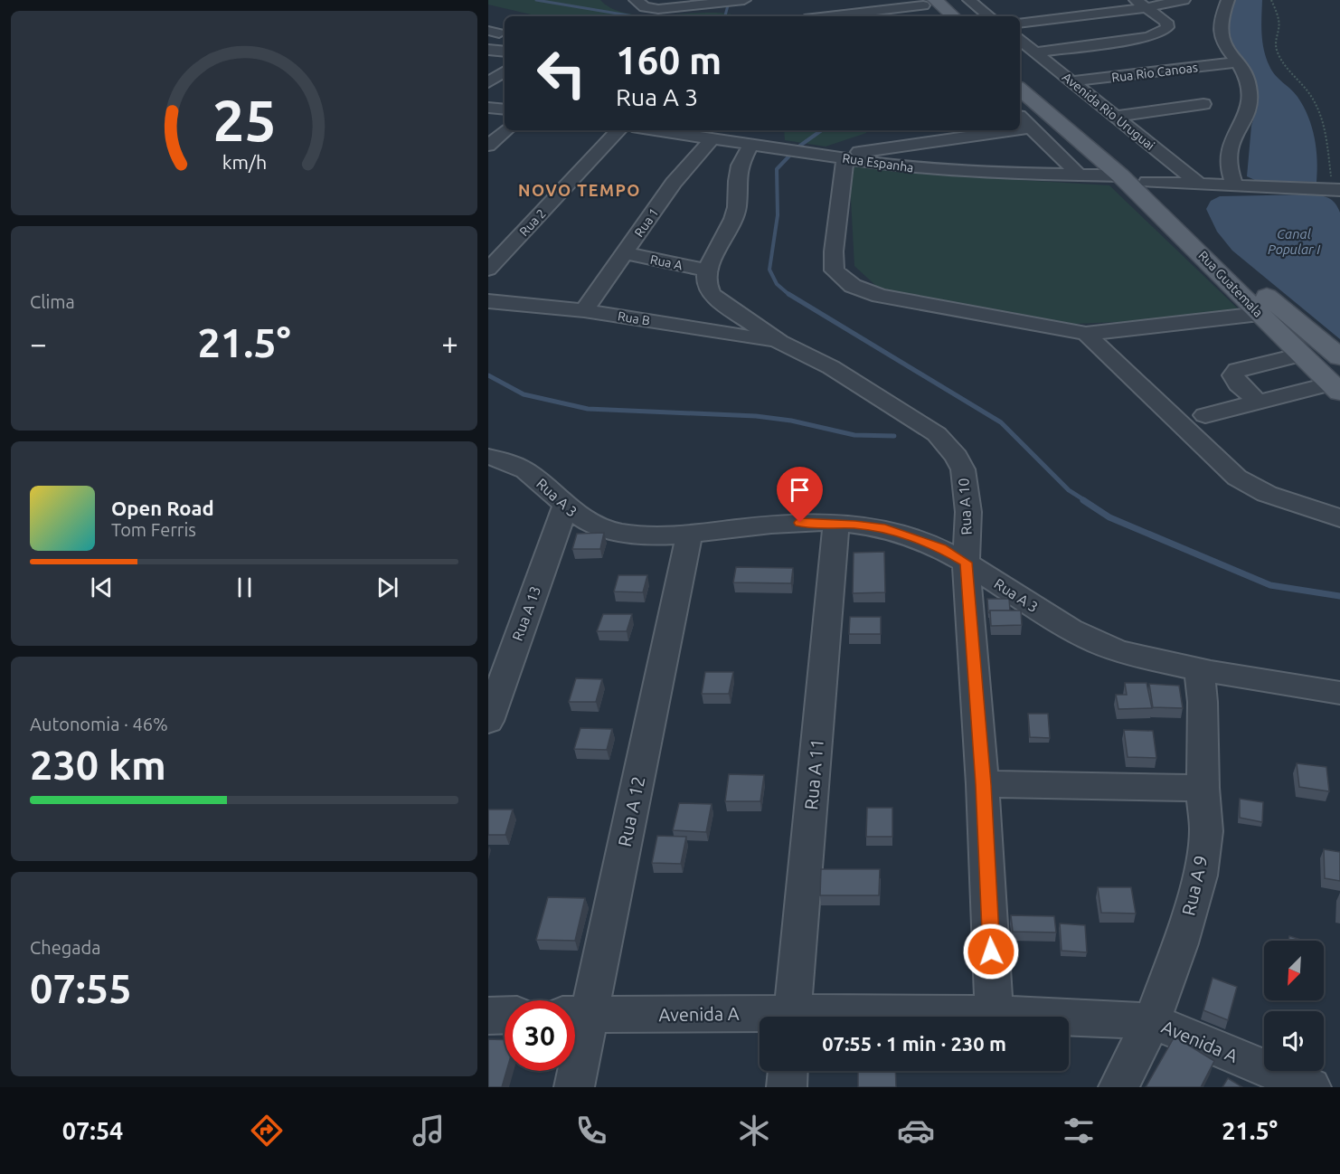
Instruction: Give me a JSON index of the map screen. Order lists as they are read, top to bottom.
{
  "streets": {
    "main road": ["Rua Guatemala"],
    "street": [
      "Rua Rio Canoas",
      "Avenida Rio Uruguai",
      "Rua Espanha",
      "Rua 2",
      "Rua 1",
      "Rua A",
      "Rua B",
      "Rua A 3",
      "Rua A 10",
      "Rua A 13",
      "Rua A 11",
      "Rua A 12",
      "Rua A 9",
      "Avenida A"
    ]
  },
  "crossings": [
    ["Rua Rio Canoas", "Avenida Rio Uruguai"],
    ["Rua Espanha", "Rua 1"],
    ["Rua Espanha", "Rua Guatemala"],
    ["Rua 1", "Rua A"],
    ["Rua 1", "Rua B"],
    ["Rua A", "Rua A 10"],
    ["Rua B", "Rua A 10"],
    ["Rua A 3", "Rua A 10"],
    ["Rua A 3", "Rua A 13"],
    ["Rua A 3", "Rua A 11"],
    ["Rua A 3", "Rua A 12"],
    ["Rua A 3", "Rua A 9"],
    ["Rua A 10", "Avenida A"],
    ["Rua A 12", "Avenida A"],
    ["Rua A 9", "Avenida A"]
  ],
  "districts": ["NOVO TEMPO"],
  "water": ["Canal Popular I"],
  "north": "bottom left",
  "page": {
    "turn": ["160 m", "Rua A 3"],
    "tile": [
      "Clima",
      ["Autonomia · 46%", "230 km"],
      ["Chegada", "07:55"]
    ],
    "heat": ["−", "21.5°", "+"],
    "song": ["Open Road", "Tom Ferris"],
    "limit": "30",
    "trip": "07:55 · 1 min · 230 m",
    "tabs": ["07:54", "21.5°"],
    "gauge": ["25", "km/h"]
  }
}
